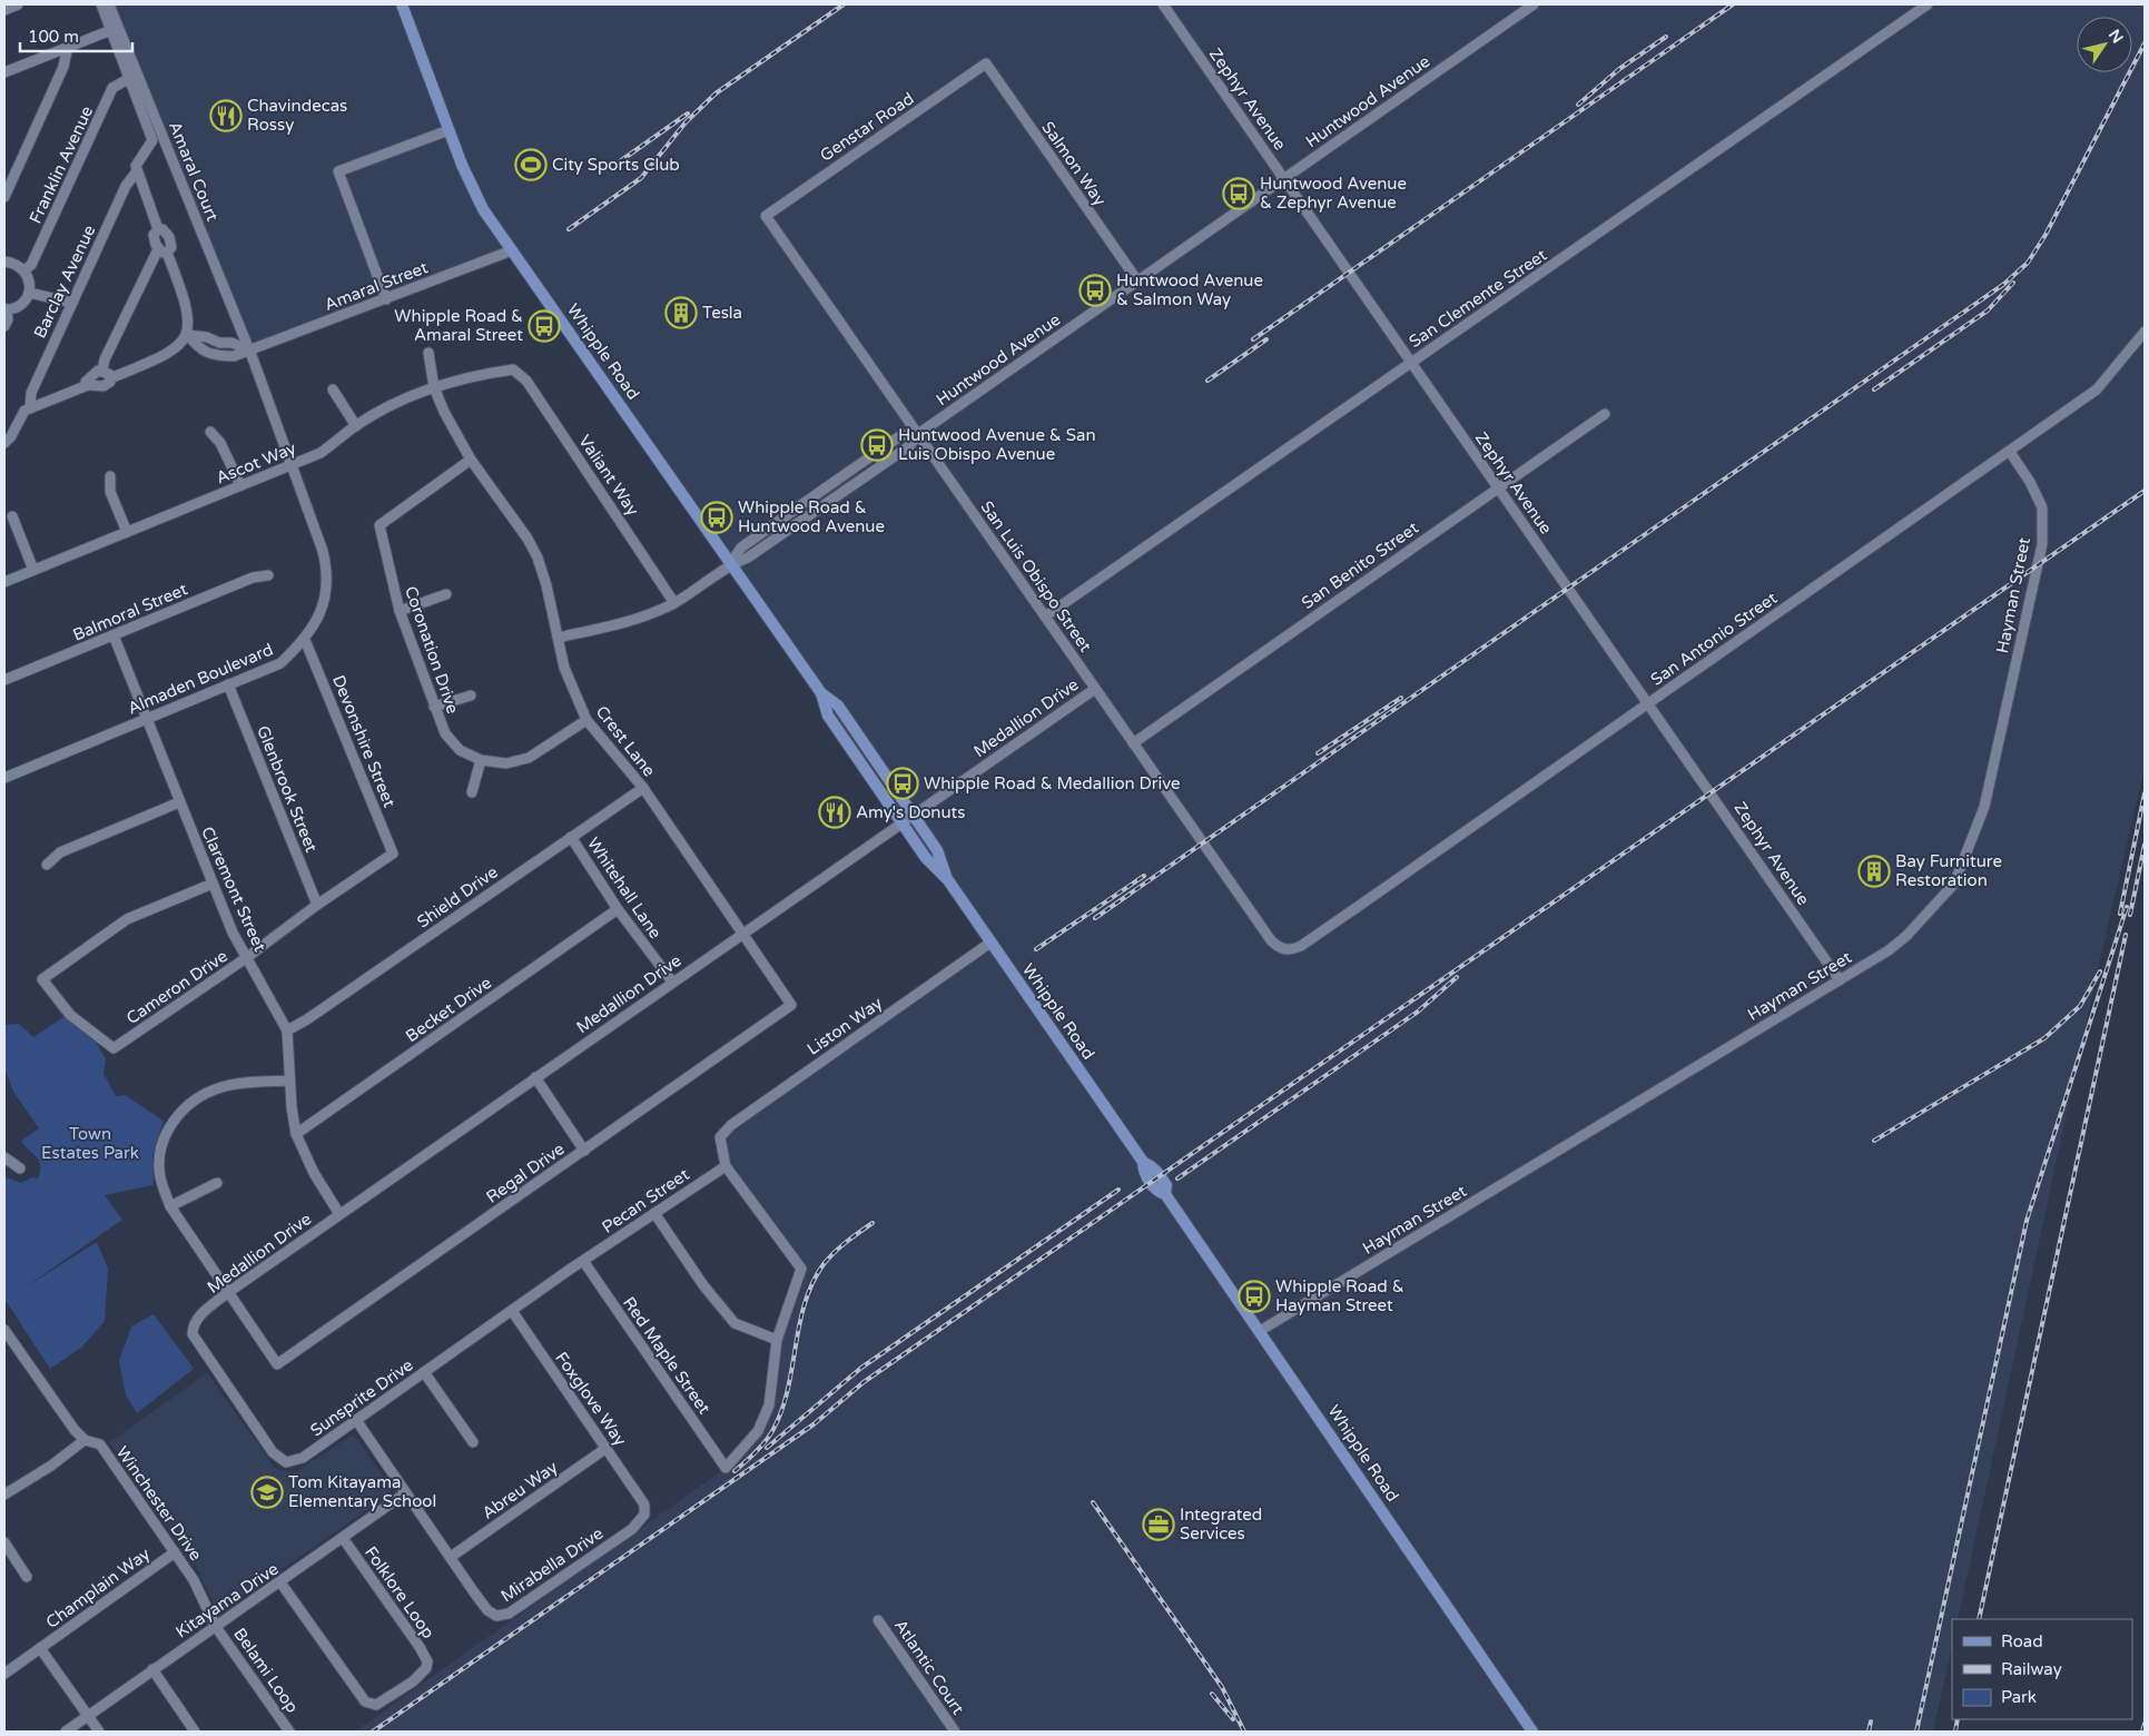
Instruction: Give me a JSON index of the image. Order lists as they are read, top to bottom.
{
  "streets": {
    "main road": ["Whipple Road"],
    "street": [
      "Zephyr Avenue",
      "Huntwood Avenue",
      "Genstar Road",
      "Salmon Way",
      "Franklin Avenue",
      "Amaral Court",
      "Barclay Avenue",
      "Amaral Street",
      "San Clemente Street",
      "Ascot Way",
      "Valiant Way",
      "San Benito Street",
      "San Luis Obispo Street",
      "Hayman Street",
      "Balmoral Street",
      "San Antonio Street",
      "Coronation Drive",
      "Almaden Boulevard",
      "Medallion Drive",
      "Devonshire Street",
      "Crest Lane",
      "Glenbrook Street",
      "Whitehall Lane",
      "Claremont Street",
      "Shield Drive",
      "Cameron Drive",
      "Becket Drive",
      "Liston Way",
      "Regal Drive",
      "Pecan Street",
      "Red Maple Street",
      "Sunsprite Drive",
      "Foxglove Way",
      "Abreu Way",
      "Winchester Drive",
      "Mirabella Drive",
      "Champlain Way",
      "Folklore Loop",
      "Kitayama Drive",
      "Atlantic Court",
      "Belami Loop"
    ]
  },
  "crossings": [
    ["Zephyr Avenue", "Huntwood Avenue"],
    ["Zephyr Avenue", "San Clemente Street"],
    ["Zephyr Avenue", "San Benito Street"],
    ["Zephyr Avenue", "Hayman Street"],
    ["Zephyr Avenue", "San Antonio Street"],
    ["Huntwood Avenue", "Salmon Way"],
    ["Huntwood Avenue", "Whipple Road"],
    ["Huntwood Avenue", "Valiant Way"],
    ["Huntwood Avenue", "San Luis Obispo Street"],
    ["Huntwood Avenue", "Crest Lane"],
    ["Genstar Road", "Salmon Way"],
    ["Genstar Road", "San Luis Obispo Street"],
    ["Franklin Avenue", "Barclay Avenue"],
    ["Amaral Court", "Amaral Street"],
    ["Amaral Court", "Almaden Boulevard"],
    ["Amaral Street", "Whipple Road"],
    ["Amaral Street", "Almaden Boulevard"],
    ["San Clemente Street", "San Luis Obispo Street"],
    ["Whipple Road", "Hayman Street"],
    ["Whipple Road", "Medallion Drive"],
    ["Whipple Road", "Liston Way"],
    ["Ascot Way", "Valiant Way"],
    ["Ascot Way", "Almaden Boulevard"],
    ["Ascot Way", "Crest Lane"],
    ["San Benito Street", "San Luis Obispo Street"],
    ["San Luis Obispo Street", "San Antonio Street"],
    ["San Luis Obispo Street", "Medallion Drive"],
    ["Hayman Street", "San Antonio Street"],
    ["Balmoral Street", "Claremont Street"],
    ["Coronation Drive", "Crest Lane"],
    ["Almaden Boulevard", "Devonshire Street"],
    ["Almaden Boulevard", "Glenbrook Street"],
    ["Almaden Boulevard", "Claremont Street"],
    ["Medallion Drive", "Crest Lane"],
    ["Medallion Drive", "Whitehall Lane"],
    ["Medallion Drive", "Claremont Street"],
    ["Medallion Drive", "Regal Drive"],
    ["Medallion Drive", "Sunsprite Drive"],
    ["Devonshire Street", "Cameron Drive"],
    ["Crest Lane", "Shield Drive"],
    ["Crest Lane", "Regal Drive"],
    ["Glenbrook Street", "Cameron Drive"],
    ["Whitehall Lane", "Shield Drive"],
    ["Whitehall Lane", "Becket Drive"],
    ["Claremont Street", "Shield Drive"],
    ["Claremont Street", "Cameron Drive"],
    ["Claremont Street", "Becket Drive"],
    ["Liston Way", "Pecan Street"],
    ["Pecan Street", "Red Maple Street"],
    ["Pecan Street", "Sunsprite Drive"],
    ["Red Maple Street", "Sunsprite Drive"],
    ["Sunsprite Drive", "Foxglove Way"],
    ["Sunsprite Drive", "Mirabella Drive"],
    ["Foxglove Way", "Abreu Way"],
    ["Foxglove Way", "Mirabella Drive"],
    ["Abreu Way", "Mirabella Drive"],
    ["Winchester Drive", "Champlain Way"],
    ["Winchester Drive", "Kitayama Drive"],
    ["Winchester Drive", "Belami Loop"],
    ["Mirabella Drive", "Kitayama Drive"],
    ["Folklore Loop", "Kitayama Drive"],
    ["Kitayama Drive", "Belami Loop"]
  ],
  "parks": ["Town Estates Park"],
  "places": {
    "restaurant": ["Chavindecas Rossy", "Amy's Donuts"],
    "sports": ["City Sports Club"],
    "bus stop": [
      "Huntwood Avenue & Zephyr Avenue",
      "Huntwood Avenue & Salmon Way",
      "Whipple Road & Amaral Street",
      "Huntwood Avenue & San Luis Obispo Avenue",
      "Whipple Road & Huntwood Avenue",
      "Whipple Road & Medallion Drive",
      "Whipple Road & Hayman Street"
    ],
    "building": ["Tesla", "Bay Furniture Restoration"],
    "school or university": ["Tom Kitayama Elementary School"],
    "office": ["Integrated Services"]
  },
  "legend": ["Road", "Railway", "Park"],
  "scale_bar": "100 m",
  "north": "top right"
}
